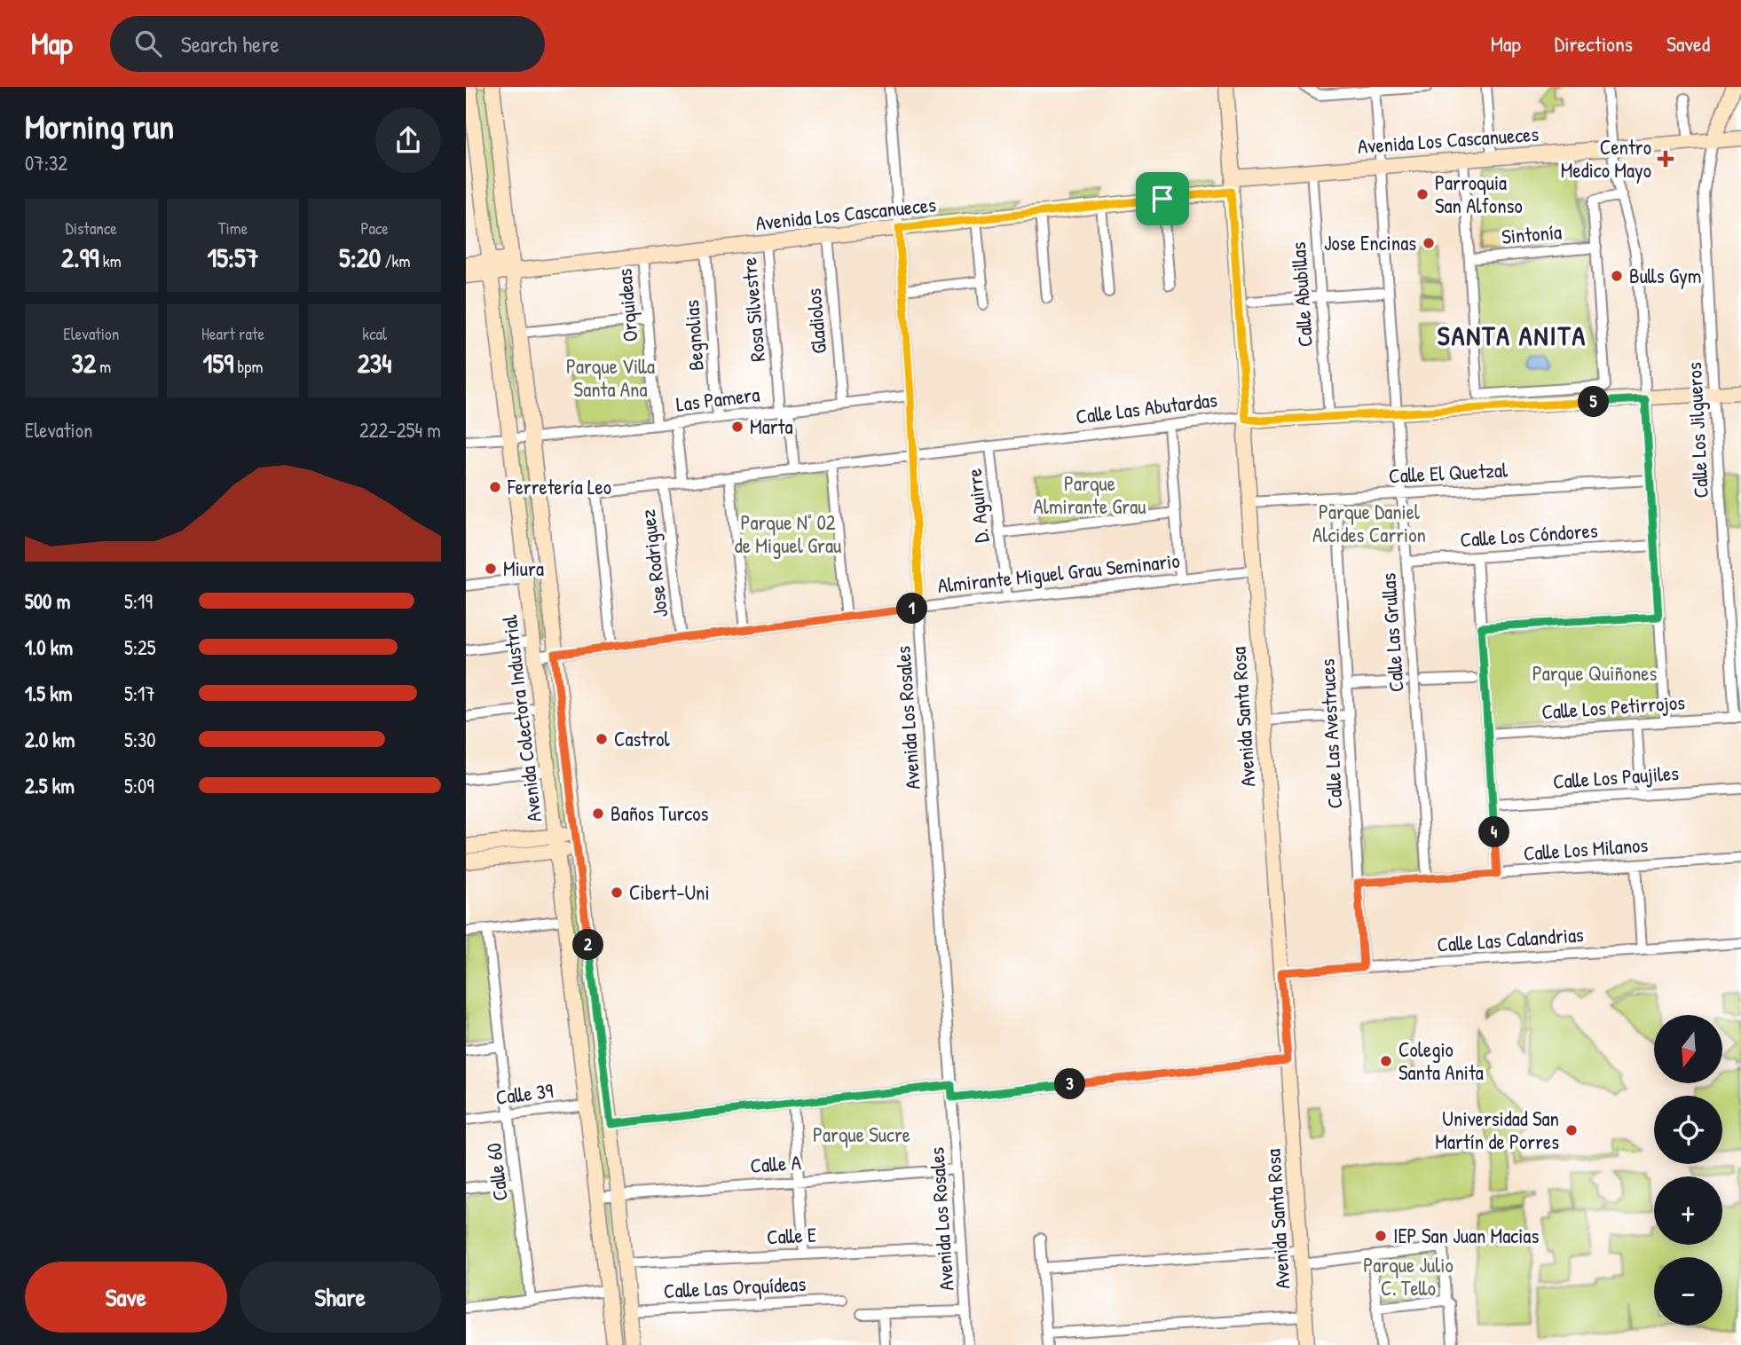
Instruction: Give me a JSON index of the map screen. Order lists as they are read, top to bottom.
{
  "streets": {
    "street": [
      "Avenida Los Cascanueces",
      "Sintonía",
      "Calle Abubillas",
      "Orquideas",
      "Rosa Silvestre",
      "Gladiolos",
      "Begnolias",
      "Las Pamera",
      "Calle Las Abutardas",
      "Calle Los Jilgueros",
      "Calle El Quetzal",
      "D. Aguirre",
      "Calle Los Cóndores",
      "Jose Rodriguez",
      "Almirante Miguel Grau Seminario",
      "Calle Las Grullas",
      "Calle Los Petirrojos",
      "Avenida Santa Rosa",
      "Avenida Los Rosales",
      "Avenida Colectora Industrial",
      "Calle Las Avestruces",
      "Calle Los Paujiles",
      "Calle Los Milanos",
      "Calle Las Calandrias",
      "Calle 39",
      "Calle A",
      "Calle 60",
      "Calle E",
      "Calle Las Orquídeas"
    ]
  },
  "crossings": [
    ["Avenida Los Cascanueces", "Calle Abubillas"],
    ["Avenida Los Cascanueces", "Orquideas"],
    ["Avenida Los Cascanueces", "Rosa Silvestre"],
    ["Avenida Los Cascanueces", "Gladiolos"],
    ["Avenida Los Cascanueces", "Begnolias"],
    ["Avenida Los Cascanueces", "Calle Los Jilgueros"],
    ["Avenida Los Cascanueces", "Calle Las Grullas"],
    ["Avenida Los Cascanueces", "Avenida Santa Rosa"],
    ["Avenida Los Cascanueces", "Avenida Los Rosales"],
    ["Avenida Los Cascanueces", "Avenida Colectora Industrial"],
    ["Calle Abubillas", "Calle Las Abutardas"],
    ["Orquideas", "Las Pamera"],
    ["Rosa Silvestre", "Las Pamera"],
    ["Rosa Silvestre", "Calle Las Abutardas"],
    ["Gladiolos", "Las Pamera"],
    ["Begnolias", "Las Pamera"],
    ["Las Pamera", "Avenida Los Rosales"],
    ["Las Pamera", "Avenida Colectora Industrial"],
    ["Calle Las Abutardas", "Calle Los Jilgueros"],
    ["Calle Las Abutardas", "D. Aguirre"],
    ["Calle Las Abutardas", "Jose Rodriguez"],
    ["Calle Las Abutardas", "Almirante Miguel Grau Seminario"],
    ["Calle Las Abutardas", "Calle Las Grullas"],
    ["Calle Las Abutardas", "Avenida Santa Rosa"],
    ["Calle Las Abutardas", "Avenida Los Rosales"],
    ["Calle Los Jilgueros", "Calle Los Petirrojos"],
    ["Calle El Quetzal", "Calle Las Grullas"],
    ["Calle El Quetzal", "Avenida Santa Rosa"],
    ["Calle El Quetzal", "Calle Las Avestruces"],
    ["D. Aguirre", "Almirante Miguel Grau Seminario"],
    ["Calle Los Cóndores", "Calle Las Grullas"],
    ["Jose Rodriguez", "Almirante Miguel Grau Seminario"],
    ["Almirante Miguel Grau Seminario", "Avenida Santa Rosa"],
    ["Almirante Miguel Grau Seminario", "Avenida Los Rosales"],
    ["Almirante Miguel Grau Seminario", "Avenida Colectora Industrial"],
    ["Calle Las Grullas", "Calle Los Milanos"],
    ["Avenida Santa Rosa", "Calle Las Calandrias"],
    ["Avenida Los Rosales", "Calle A"],
    ["Avenida Los Rosales", "Calle E"],
    ["Avenida Colectora Industrial", "Calle 39"],
    ["Avenida Colectora Industrial", "Calle A"],
    ["Avenida Colectora Industrial", "Calle E"],
    ["Avenida Colectora Industrial", "Calle Las Orquídeas"],
    ["Calle Las Avestruces", "Calle Los Milanos"],
    ["Calle Las Avestruces", "Calle Las Calandrias"],
    ["Calle 39", "Calle 60"]
  ],
  "districts": ["SANTA ANITA"],
  "parks": [
    "Parque Villa Santa Ana",
    "Parque Almirante Grau",
    "Parque Daniel Alcides Carrion",
    "Parque N° 02 de Miguel Grau",
    "Parque Quiñones",
    "Parque Sucre",
    "Parque Julio C. Tello"
  ],
  "places": {
    "health": ["Centro Medico Mayo"],
    "other": [
      "Parroquia San Alfonso",
      "Jose Encinas",
      "Bulls Gym",
      "Marta",
      "Ferretería Leo",
      "Miura",
      "Castrol",
      "Baños Turcos",
      "Cibert-Uni",
      "Colegio Santa Anita",
      "Universidad San Martín de Porres",
      "IEP San Juan Macias"
    ]
  },
  "north": "bottom",
  "page": {
    "header": "Map",
    "search": "Search here",
    "nav": ["Map", "Directions", "Saved"],
    "heading": ["Morning run", "07:32"],
    "stats": [
      ["Distance", "2.99 km"],
      ["Time", "15:57"],
      ["Pace", "5:20 /km"],
      ["Elevation", "32 m"],
      ["Heart rate", "159 bpm"],
      ["kcal", "234"]
    ],
    "pins": [
      "5",
      "1",
      "4",
      "2",
      "3"
    ],
    "chart": ["Elevation", "222–254 m"],
    "list": [
      {
        "name": "500 m",
        "note": "5:19"
      },
      {
        "name": "1.0 km",
        "note": "5:25"
      },
      {
        "name": "1.5 km",
        "note": "5:17"
      },
      {
        "name": "2.0 km",
        "note": "5:30"
      },
      {
        "name": "2.5 km",
        "note": "5:09"
      }
    ],
    "map_buttons": ["+", "−"],
    "buttons": ["Save", "Share"]
  }
}
